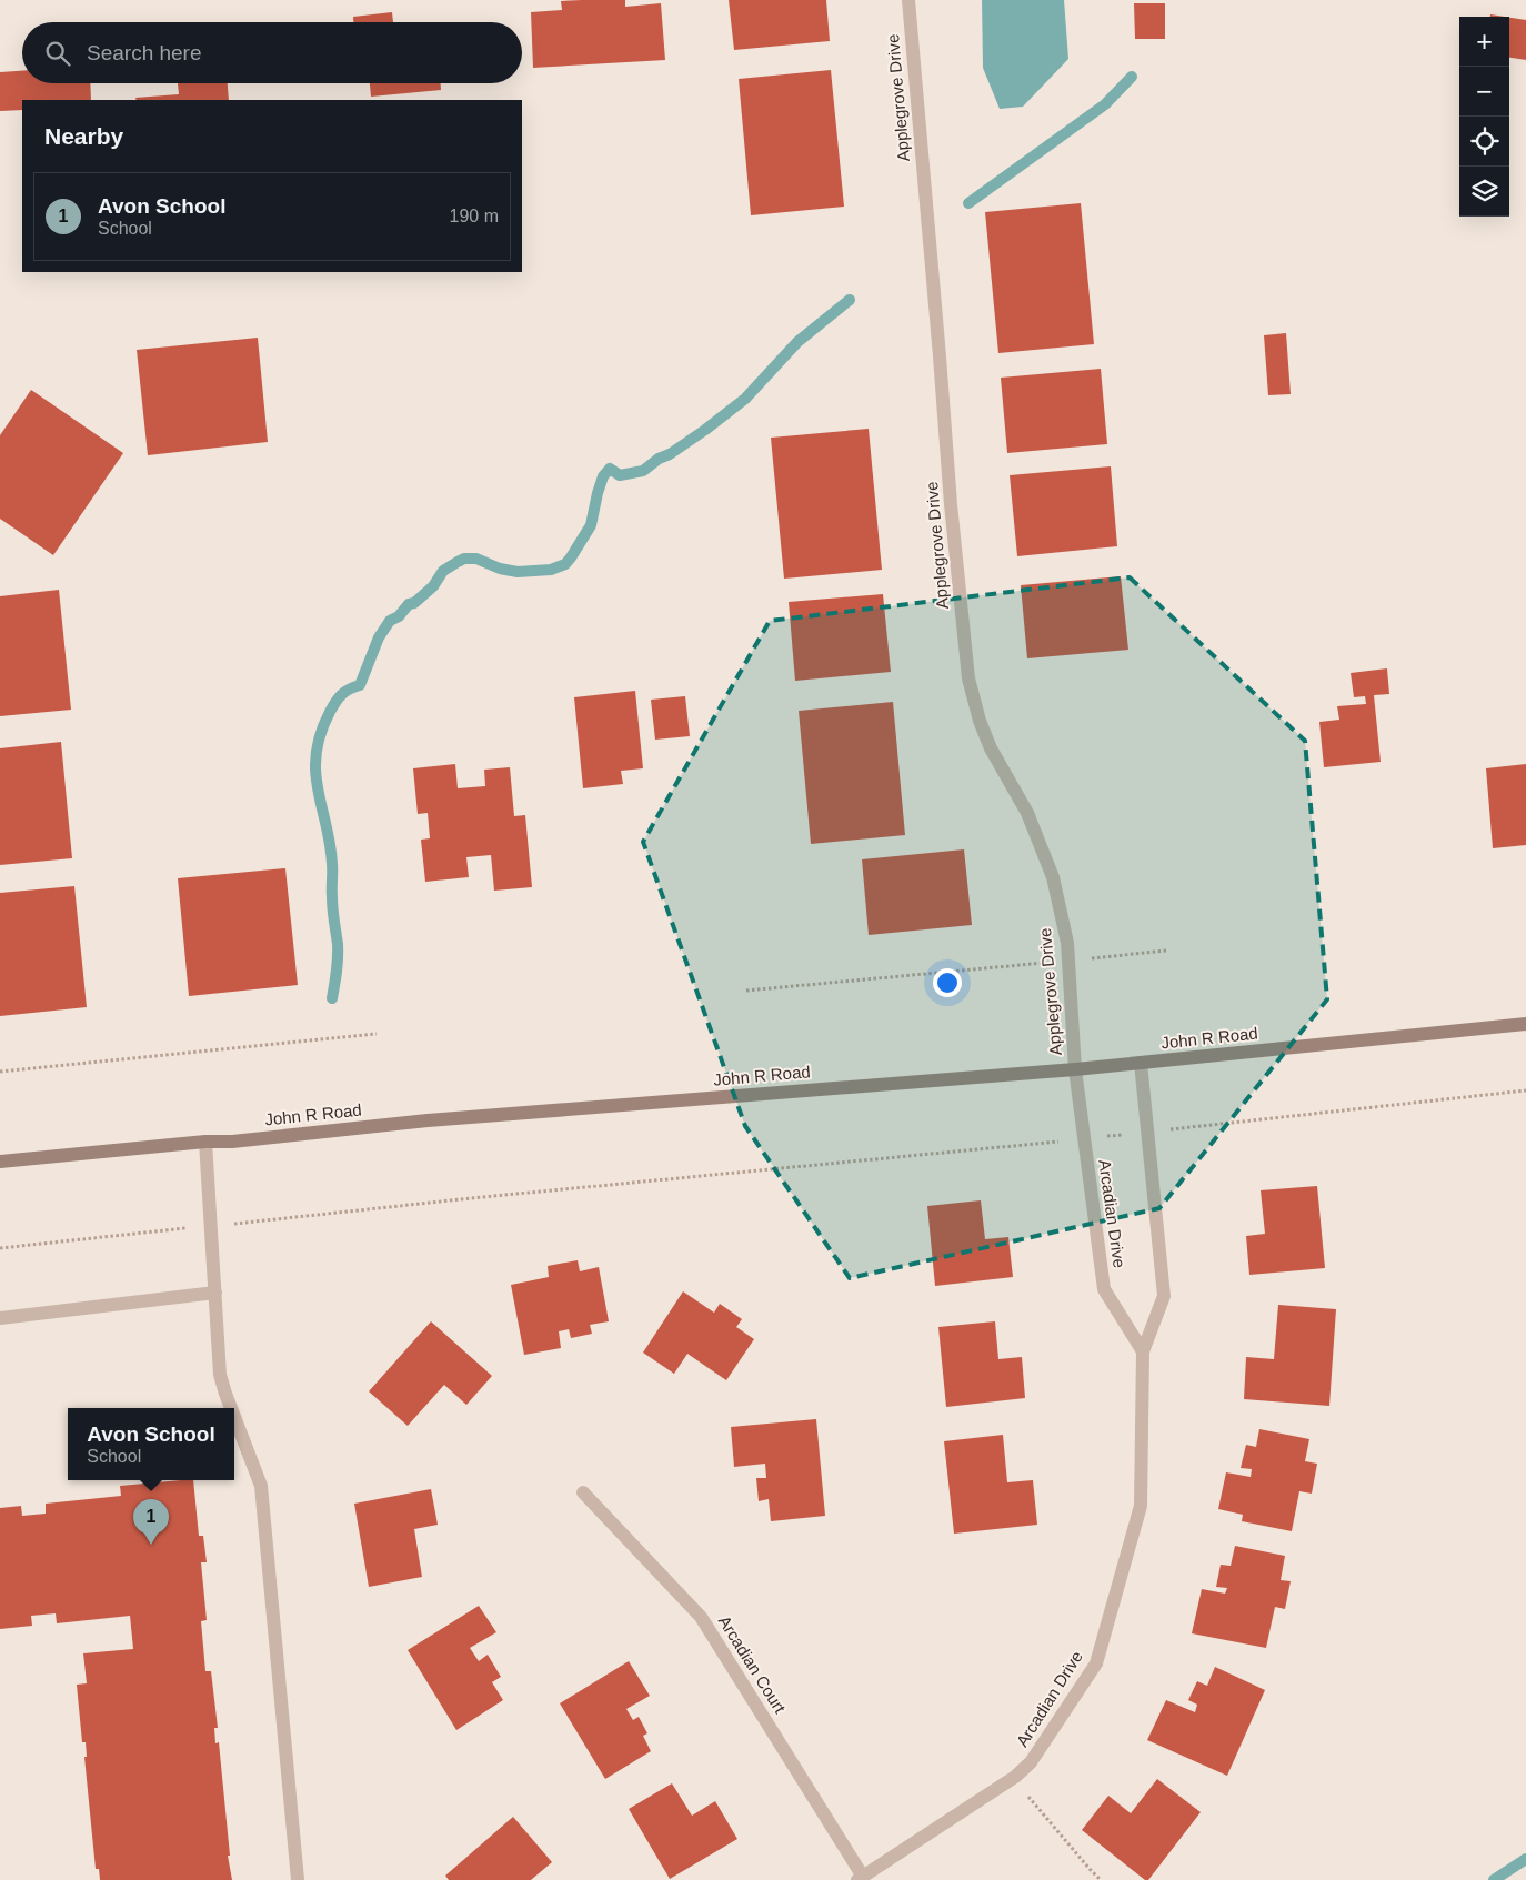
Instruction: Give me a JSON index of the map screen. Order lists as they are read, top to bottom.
{
  "streets": {
    "main road": ["John R Road"],
    "street": ["Applegrove Drive", "Arcadian Drive", "Arcadian Court"]
  },
  "crossings": [
    ["Applegrove Drive", "John R Road"],
    ["Applegrove Drive", "Arcadian Drive"],
    ["John R Road", "Arcadian Drive"],
    ["Arcadian Drive", "Arcadian Court"]
  ],
  "page": {
    "map_buttons": ["+", "−"],
    "search": "Search here",
    "heading": "Nearby",
    "list": [
      {
        "mark": "1",
        "name": "Avon School",
        "note": "School",
        "value": "190 m"
      }
    ],
    "popup": ["Avon School", "School"],
    "pins": "1"
  }
}
